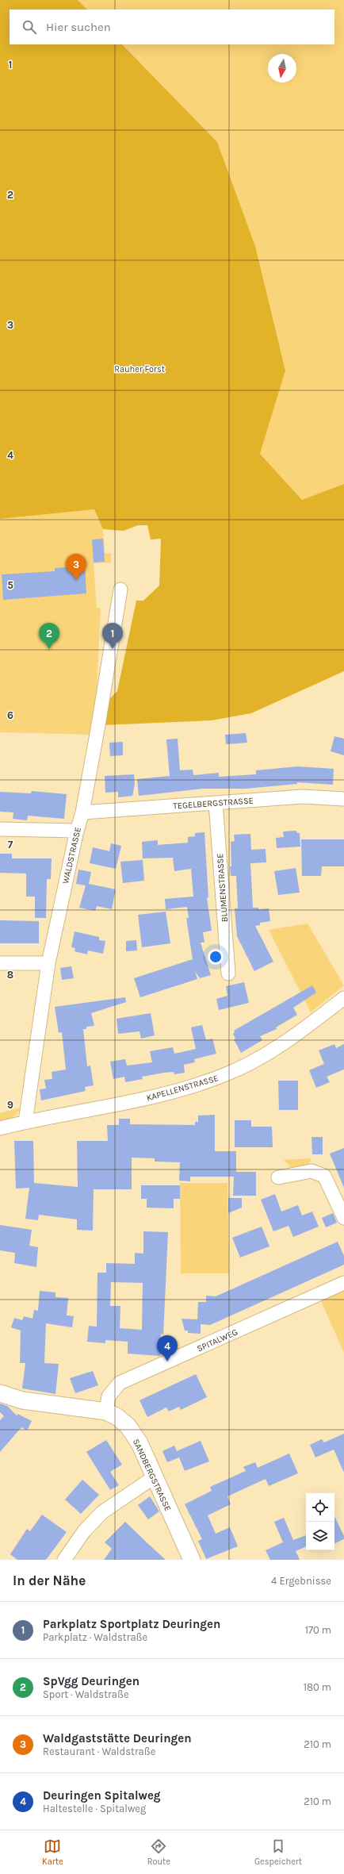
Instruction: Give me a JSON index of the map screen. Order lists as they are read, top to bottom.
{
  "streets": {
    "street": [
      "TEGELBERGSTRASSE",
      "WALDSTRASSE",
      "BLUMENSTRASSE",
      "KAPELLENSTRASSE",
      "SPITALWEG",
      "SANDBERGSTRASSE"
    ]
  },
  "crossings": [
    ["TEGELBERGSTRASSE", "WALDSTRASSE"],
    ["TEGELBERGSTRASSE", "BLUMENSTRASSE"],
    ["WALDSTRASSE", "KAPELLENSTRASSE"],
    ["SPITALWEG", "SANDBERGSTRASSE"]
  ],
  "parks": ["Rauher Forst"],
  "north": "bottom",
  "page": {
    "search": "Hier suchen",
    "pins": [
      "3",
      "1",
      "2",
      "4"
    ],
    "heading": ["In der Nähe", "4 Ergebnisse"],
    "list": [
      {
        "mark": "1",
        "name": "Parkplatz Sportplatz Deuringen",
        "note": "Parkplatz · Waldstraße",
        "value": "170 m"
      },
      {
        "mark": "2",
        "name": "SpVgg Deuringen",
        "note": "Sport · Waldstraße",
        "value": "180 m"
      },
      {
        "mark": "3",
        "name": "Waldgaststätte Deuringen",
        "note": "Restaurant · Waldstraße",
        "value": "210 m"
      },
      {
        "mark": "4",
        "name": "Deuringen Spitalweg",
        "note": "Haltestelle · Spitalweg",
        "value": "210 m"
      }
    ],
    "nav": ["Karte", "Route", "Gespeichert"]
  },
  "grid": {
    "rows": [
      "1",
      "2",
      "3",
      "4",
      "5",
      "6",
      "7",
      "8",
      "9"
    ]
  }
}
